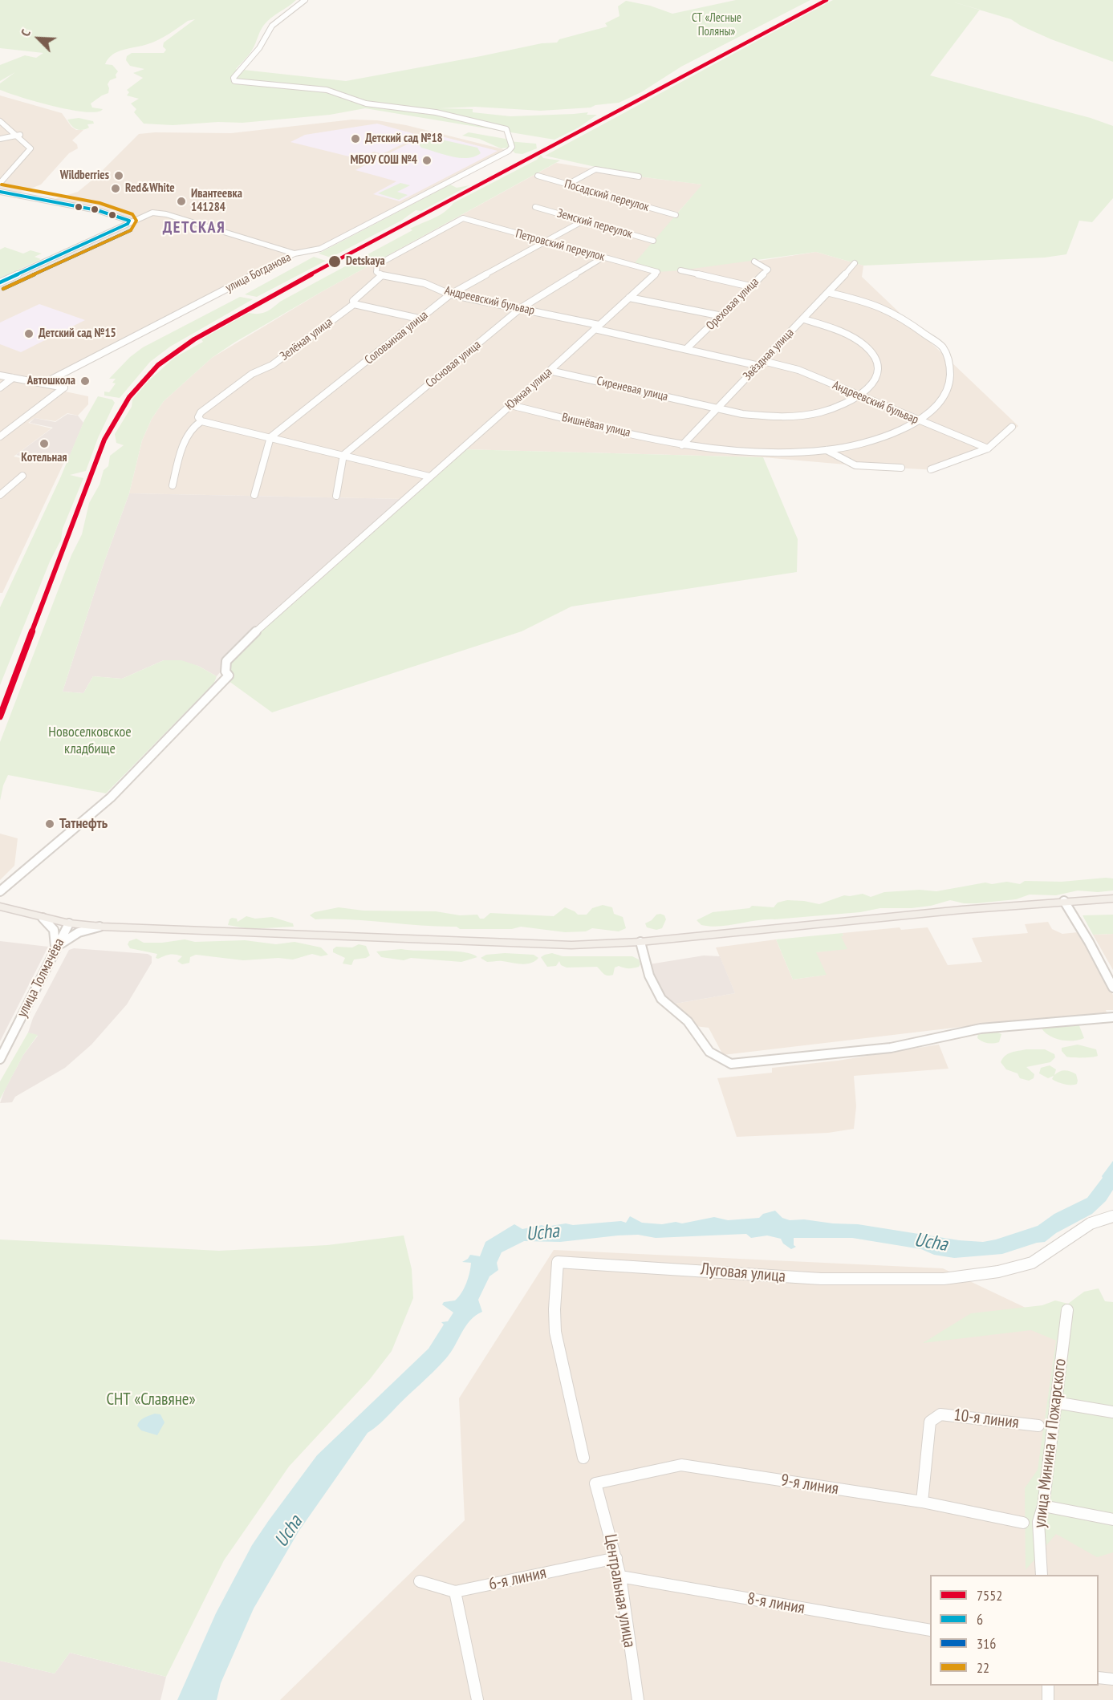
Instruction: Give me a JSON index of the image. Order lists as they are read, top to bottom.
{
  "streets": {
    "street": [
      "Посадский переулок",
      "Земский переулок",
      "Петровский переулок",
      "улица Богданова",
      "Андреевский бульвар",
      "Ореховая улица",
      "Соловьиная улица",
      "Зелёная улица",
      "Звёздная улица",
      "Сосновая улица",
      "Южная улица",
      "Сиреневая улица",
      "Вишнёвая улица",
      "улица Толмачёва",
      "Луговая улица",
      "10-я линия",
      "улица Минина и Пожарского",
      "9-я линия",
      "6-я линия",
      "Центральная улица",
      "8-я линия"
    ]
  },
  "crossings": [
    ["Земский переулок", "Соловьиная улица"],
    ["Петровский переулок", "Андреевский бульвар"],
    ["Петровский переулок", "Соловьиная улица"],
    ["Петровский переулок", "Зелёная улица"],
    ["Петровский переулок", "Сосновая улица"],
    ["Петровский переулок", "Южная улица"],
    ["Андреевский бульвар", "Ореховая улица"],
    ["Андреевский бульвар", "Соловьиная улица"],
    ["Андреевский бульвар", "Зелёная улица"],
    ["Андреевский бульвар", "Звёздная улица"],
    ["Андреевский бульвар", "Сосновая улица"],
    ["Андреевский бульвар", "Южная улица"],
    ["Андреевский бульвар", "Сиреневая улица"],
    ["Андреевский бульвар", "Вишнёвая улица"],
    ["Звёздная улица", "Сиреневая улица"],
    ["Звёздная улица", "Вишнёвая улица"],
    ["Южная улица", "Сиреневая улица"],
    ["Южная улица", "Вишнёвая улица"],
    ["10-я линия", "9-я линия"],
    ["9-я линия", "Центральная улица"],
    ["6-я линия", "Центральная улица"],
    ["Центральная улица", "8-я линия"]
  ],
  "districts": ["ДЕТСКАЯ"],
  "water": ["Ucha"],
  "parks": ["СТ «Лесные Поляны»", "Новоселковское кладбище", "СНТ «Славяне»"],
  "places": [
    "Детский сад №18",
    "МБОУ СОШ №4",
    "Wildberries",
    "Red&White",
    "Ивантеевка 141284",
    "Detskaya",
    "Детский сад №15",
    "Автошкола",
    "Котельная",
    "Татнефть"
  ],
  "lines": [
    "transit line 7552",
    "transit line 22",
    "transit line 6",
    "transit line 316"
  ],
  "legend": [
    "7552",
    "6",
    "316",
    "22"
  ],
  "north": "top left"
}
